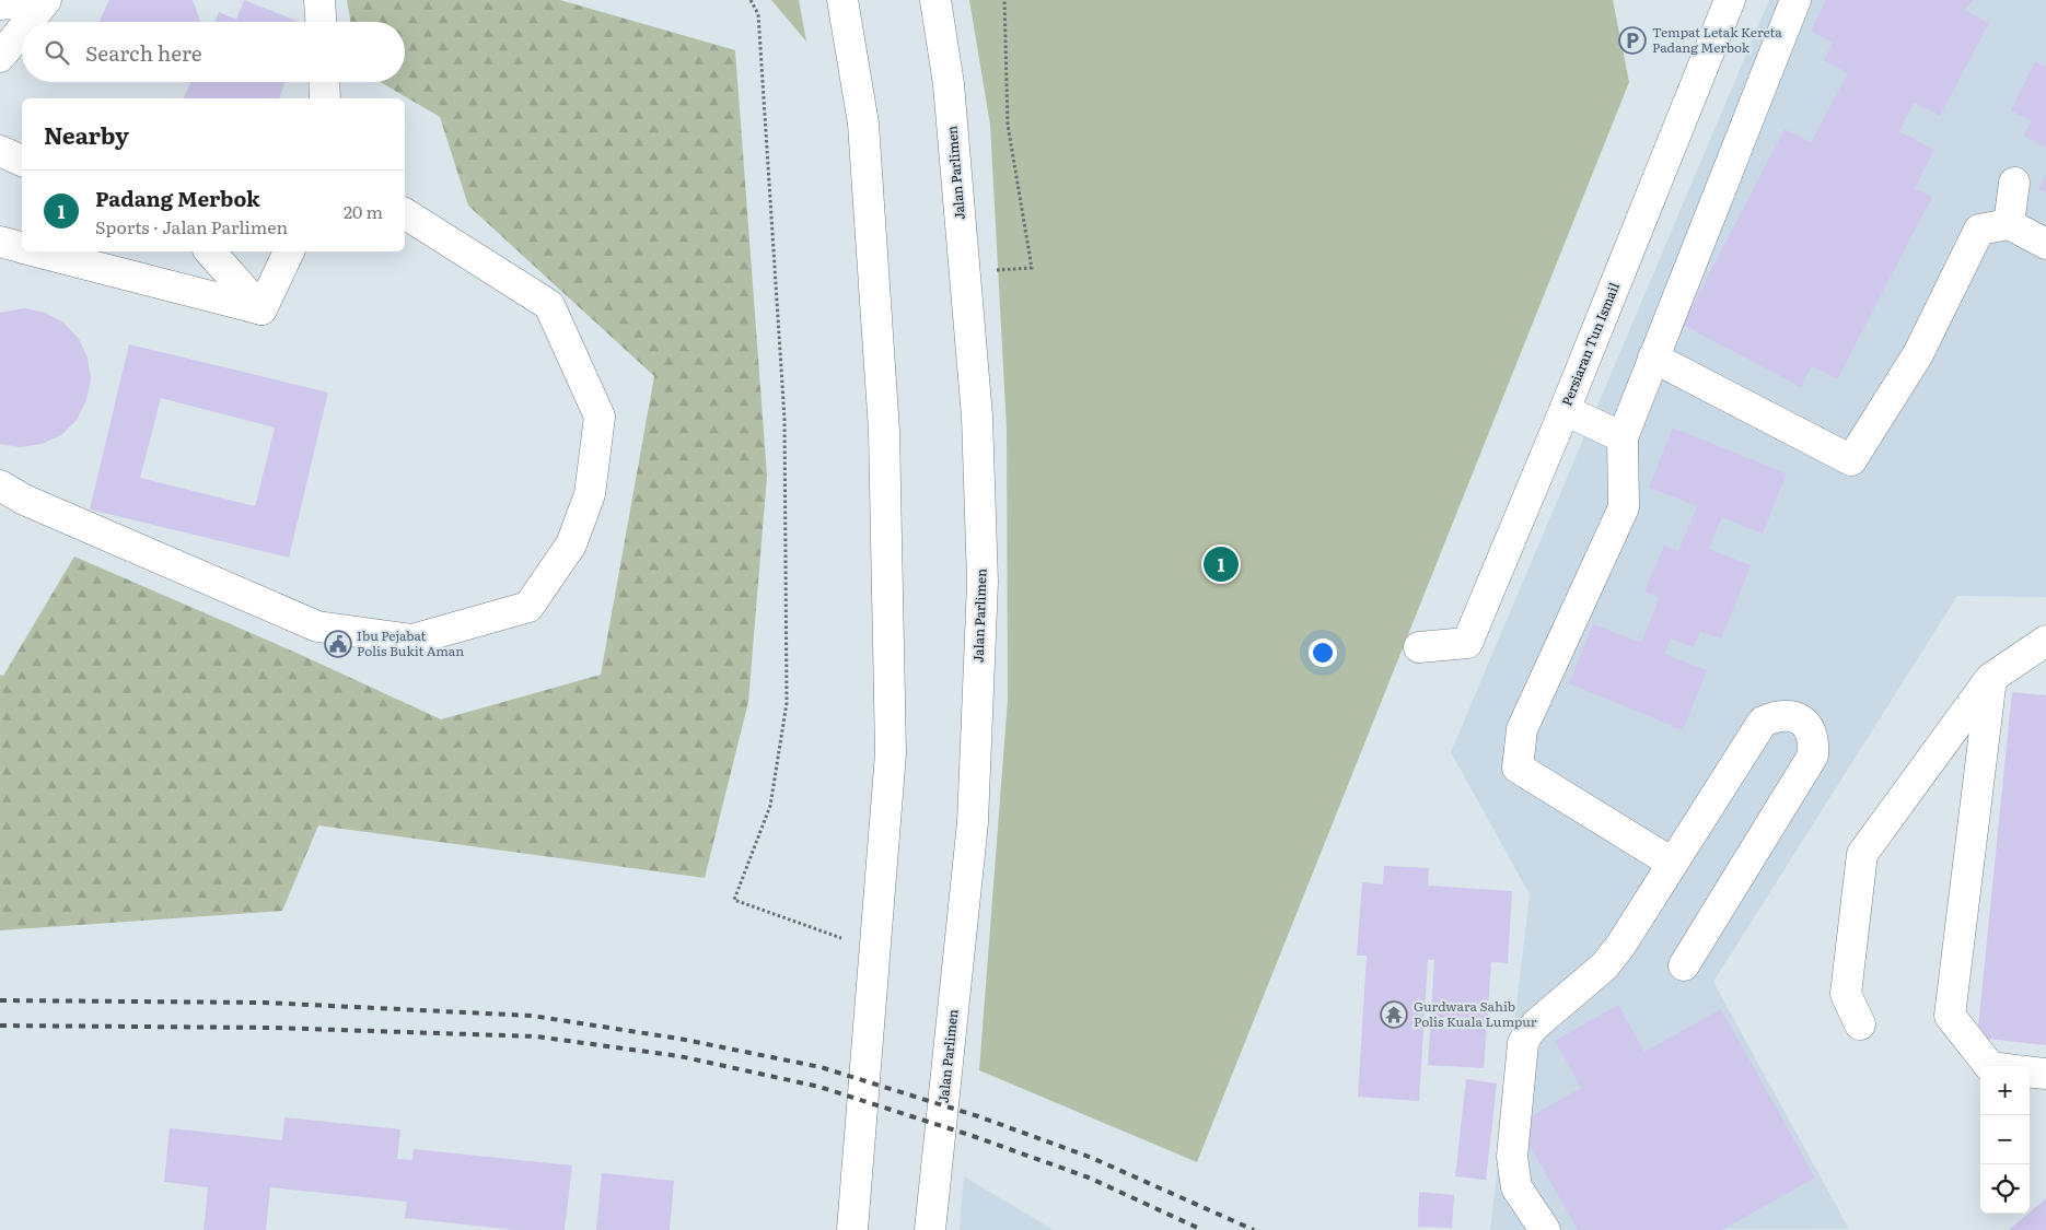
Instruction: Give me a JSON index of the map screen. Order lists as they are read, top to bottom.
{
  "streets": {
    "street": ["Jalan Parlimen", "Persiaran Tun Ismail"]
  },
  "places": {
    "parking": ["Tempat Letak Kereta Padang Merbok"],
    "public building": ["Ibu Pejabat Polis Bukit Aman"],
    "temple": ["Gurdwara Sahib Polis Kuala Lumpur"]
  },
  "page": {
    "search": "Search here",
    "heading": "Nearby",
    "list": [
      {
        "mark": "1",
        "name": "Padang Merbok",
        "note": "Sports · Jalan Parlimen",
        "value": "20 m"
      }
    ],
    "pins": "1",
    "map_buttons": ["+", "−"]
  }
}
